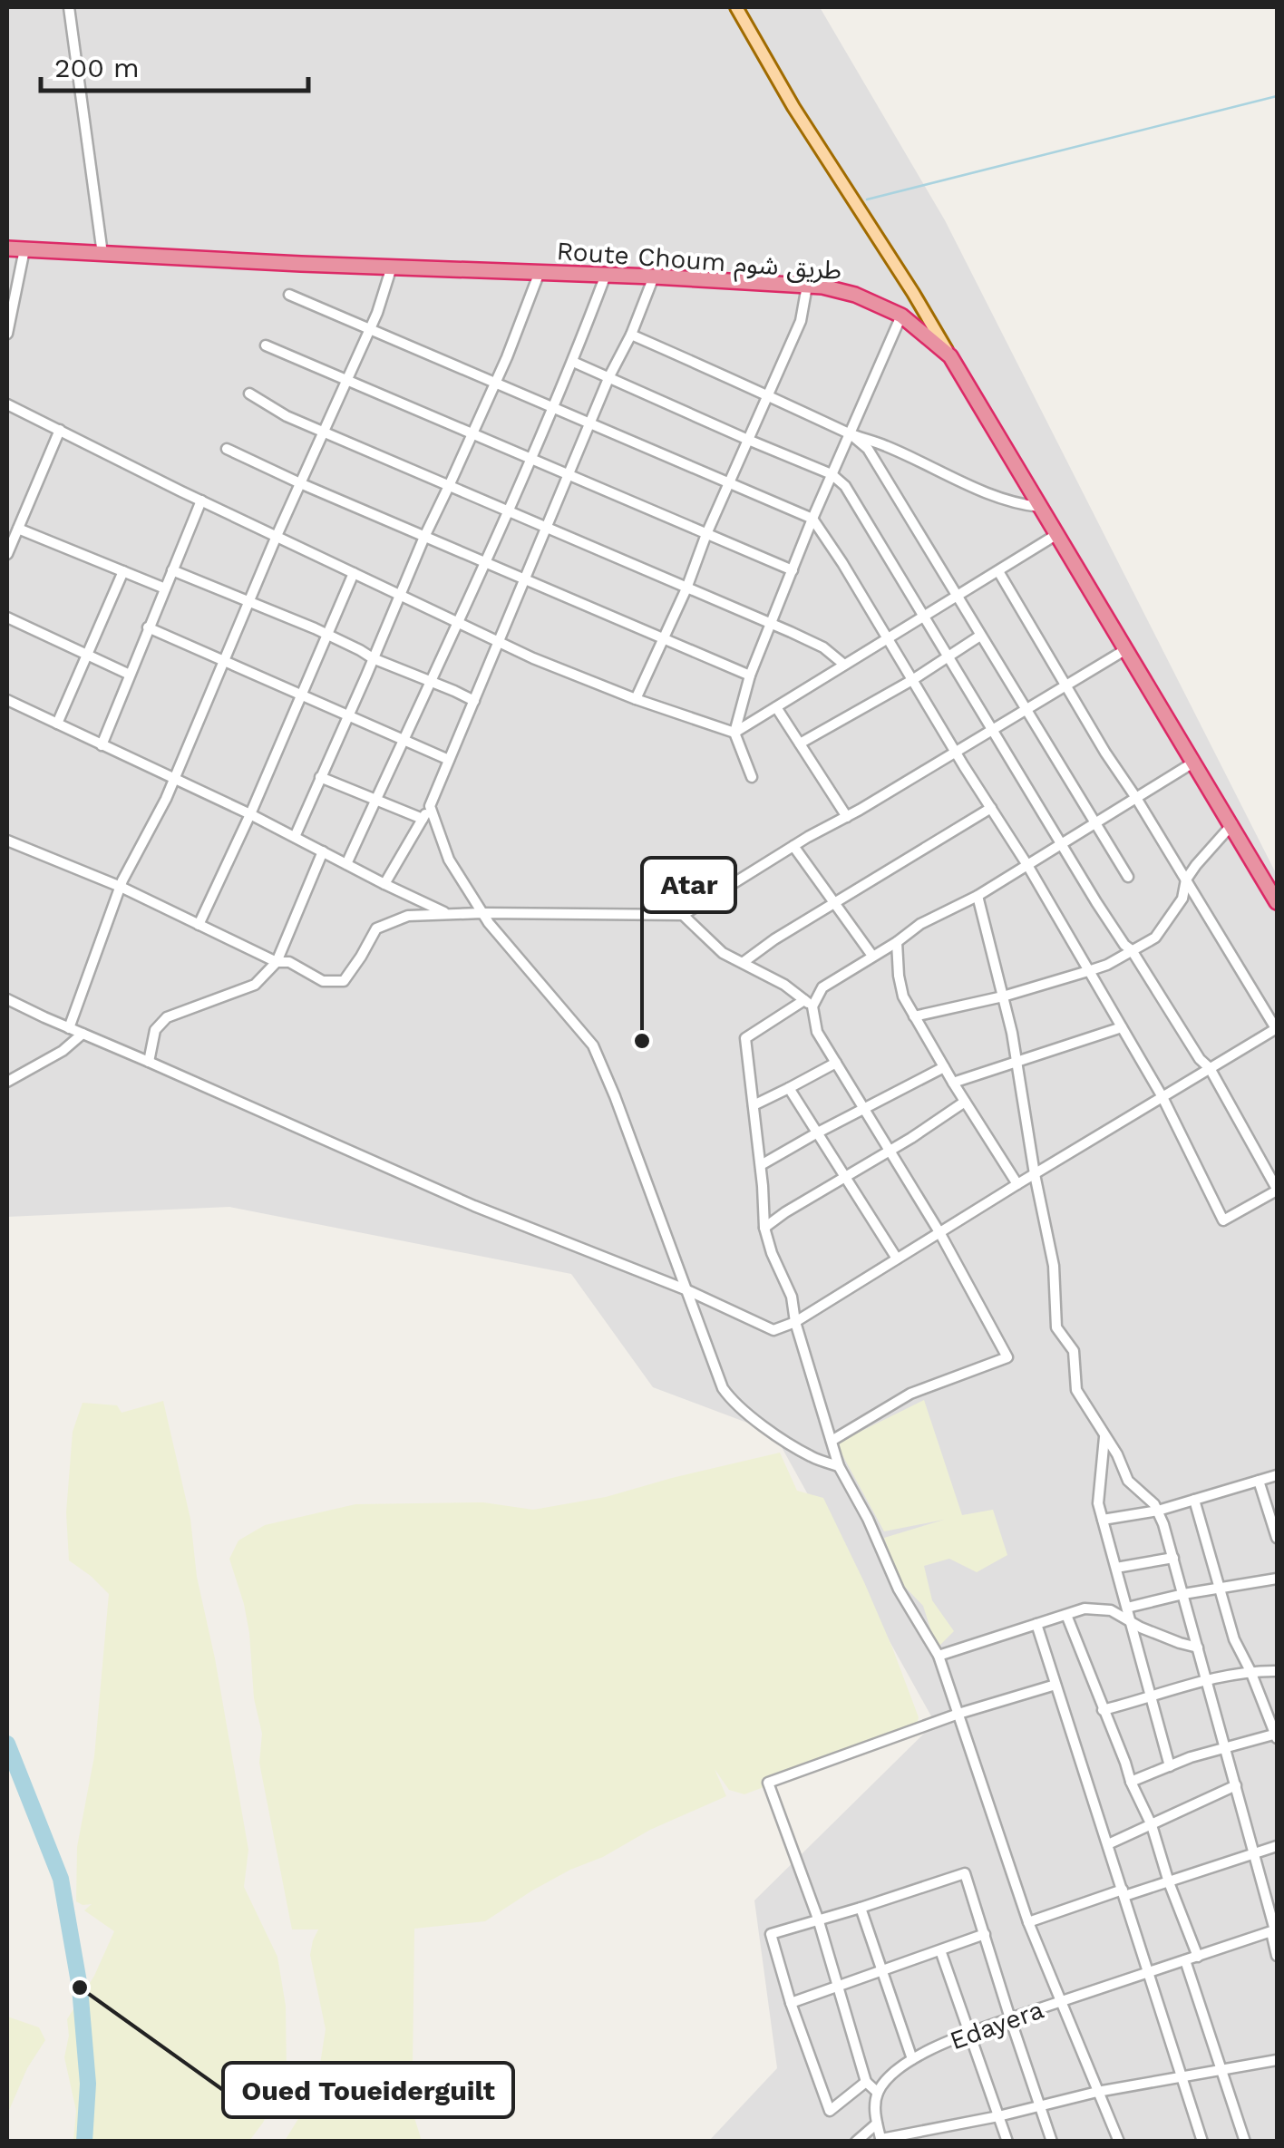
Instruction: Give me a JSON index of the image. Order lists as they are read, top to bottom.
{
  "streets": {
    "highway": ["Route Choum طريق شوم"],
    "street": ["Edayera"]
  },
  "places": ["Atar", "Oued Toueiderguilt"],
  "scale_bar": "200 m"
}
